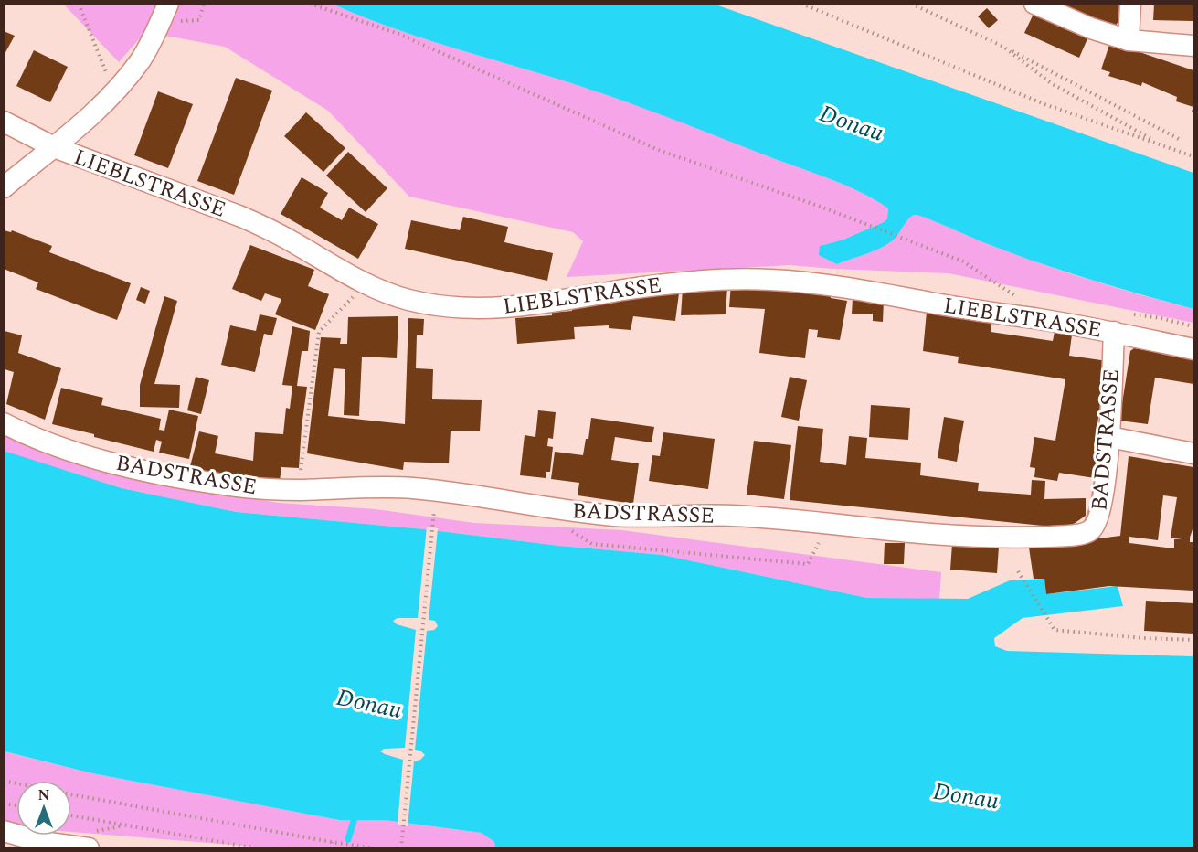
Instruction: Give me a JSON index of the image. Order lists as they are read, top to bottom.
{
  "streets": {
    "street": ["LIEBLSTRASSE", "BADSTRASSE"]
  },
  "crossings": [
    ["LIEBLSTRASSE", "BADSTRASSE"]
  ],
  "water": ["Donau"],
  "north": "top"
}
